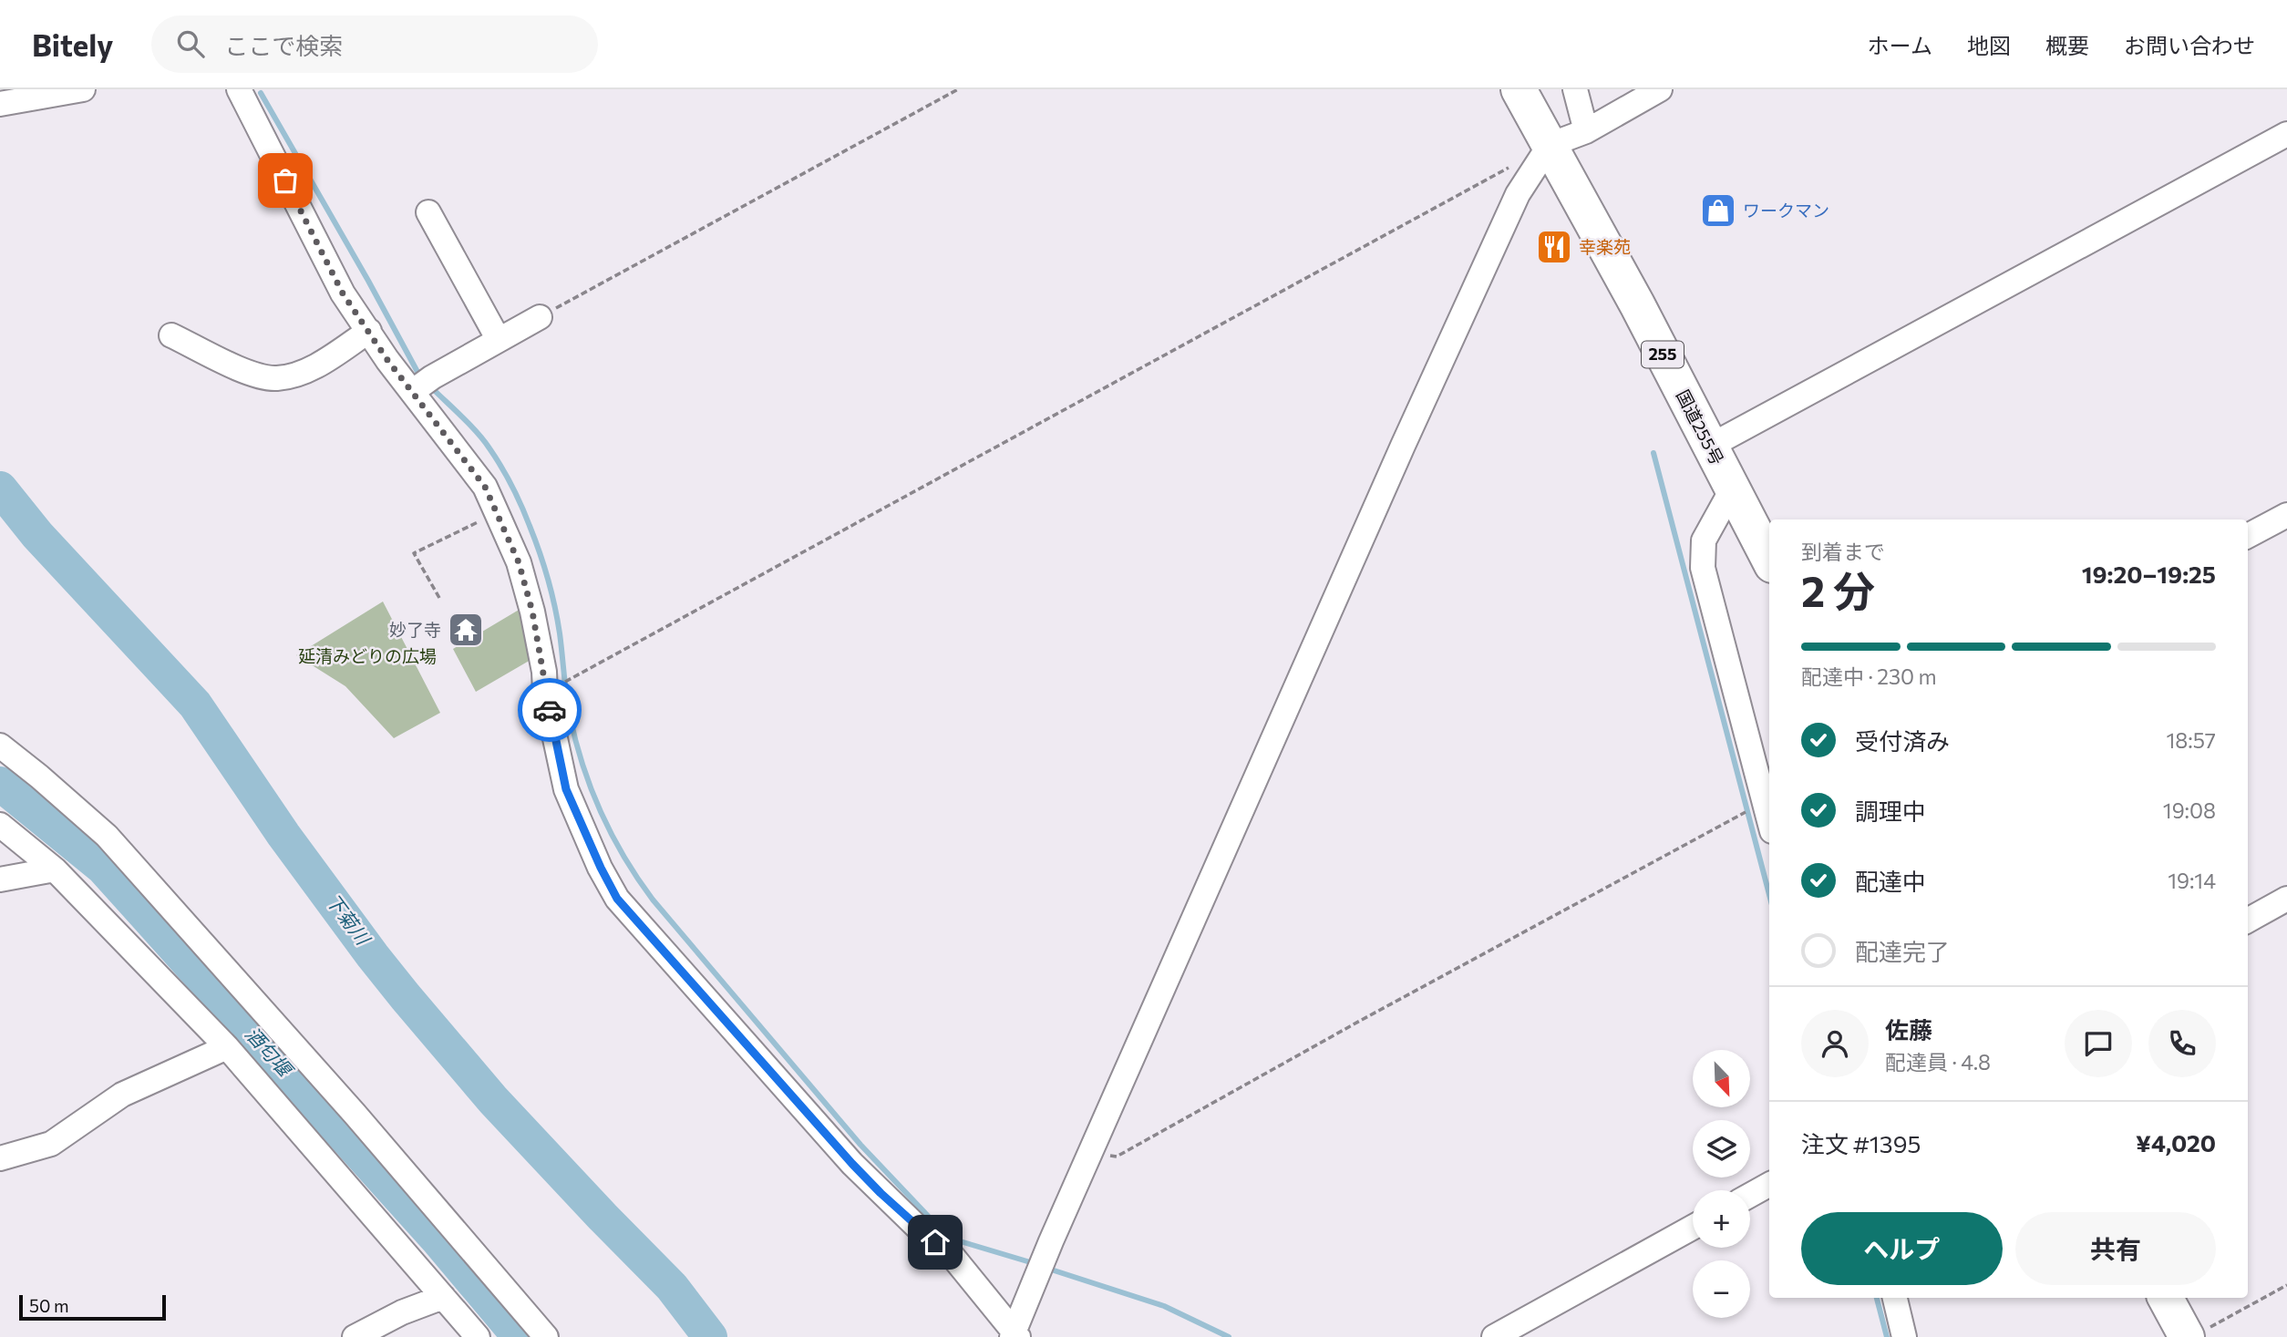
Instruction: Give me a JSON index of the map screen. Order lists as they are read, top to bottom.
{
  "streets": {
    "highway": ["255", "国道255号"]
  },
  "water": ["下菊川", "酒匂堰"],
  "parks": ["延清みどりの広場"],
  "places": {
    "shop": ["ワークマン"],
    "restaurant": ["幸楽苑"],
    "temple": ["妙了寺"]
  },
  "scale_bar": "50 m",
  "north": "bottom right",
  "page": {
    "header": "Bitely",
    "search": "ここで検索",
    "nav": [
      "ホーム",
      "地図",
      "概要",
      "お問い合わせ"
    ],
    "heading": ["2 分", "到着まで", "19:20–19:25"],
    "panel": [
      "佐藤",
      "配達員 · 4.8",
      "注文 #1395",
      "¥4,020"
    ],
    "bar": "配達中 · 230 m",
    "list": [
      ["受付済み", "18:57"],
      ["調理中", "19:08"],
      ["配達中", "19:14"],
      "配達完了"
    ],
    "map_buttons": ["+", "−"],
    "buttons": ["ヘルプ", "共有"],
    "scale": "50 m"
  }
}
